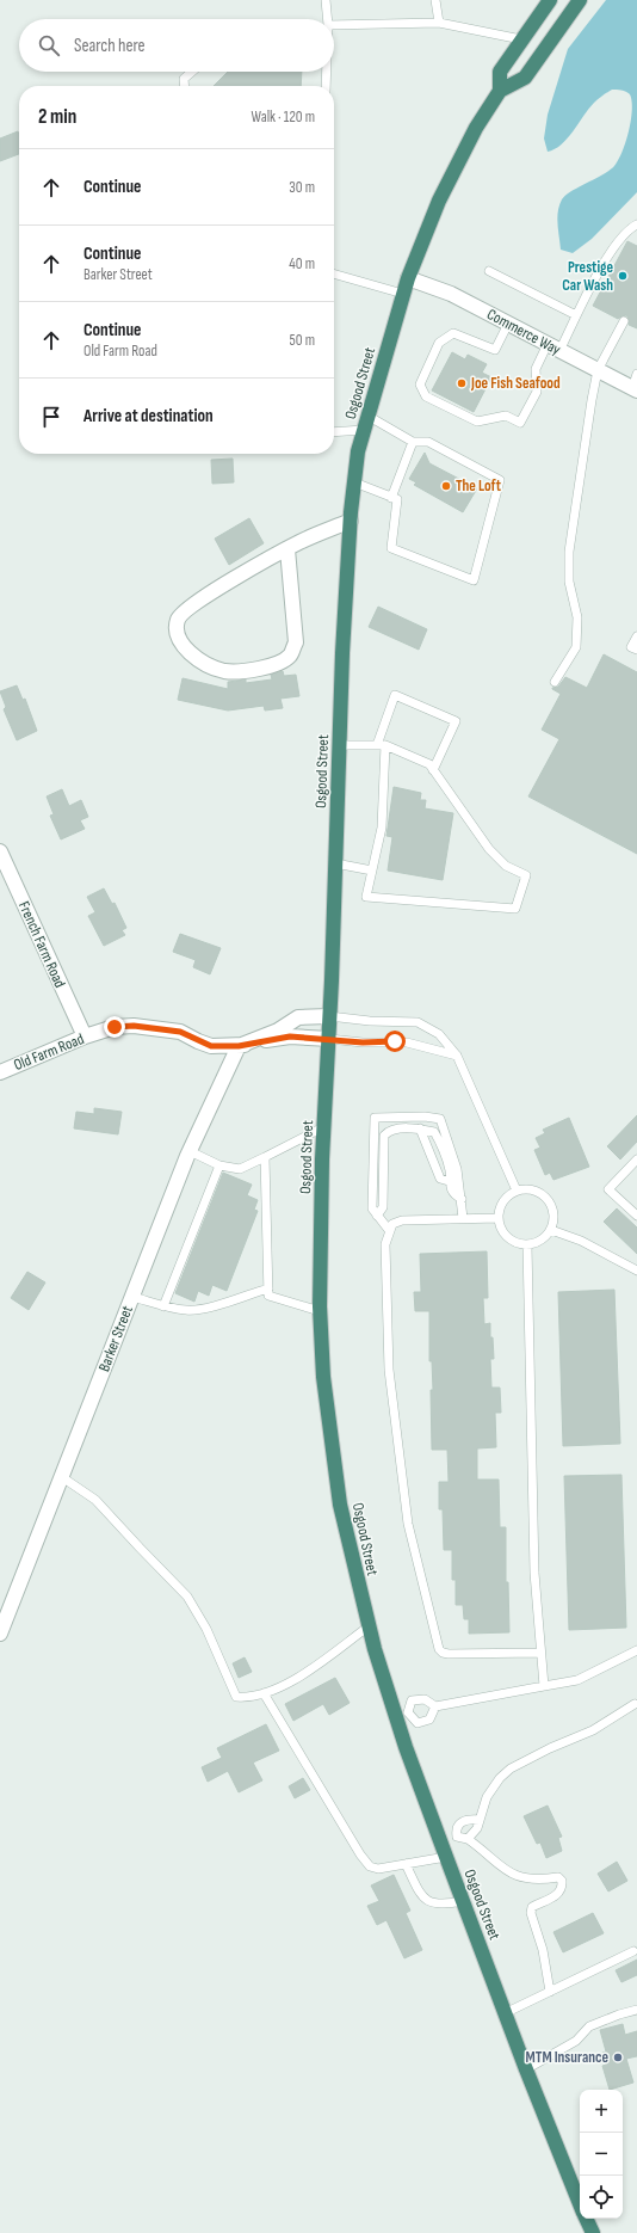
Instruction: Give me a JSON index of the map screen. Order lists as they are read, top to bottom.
{
  "streets": {
    "highway": ["Osgood Street"],
    "street": [
      "Commerce Way",
      "French Farm Road",
      "Old Farm Road",
      "Barker Street"
    ]
  },
  "crossings": [
    ["Commerce Way", "Osgood Street"],
    ["French Farm Road", "Old Farm Road"],
    ["Old Farm Road", "Barker Street"]
  ],
  "places": [
    "Prestige Car Wash",
    "Joe Fish Seafood",
    "The Loft",
    "MTM Insurance"
  ],
  "page": {
    "search": "Search here",
    "heading": ["2 min", "Walk · 120 m"],
    "list": [
      ["Continue", "30 m"],
      ["Continue", "Barker Street", "40 m"],
      ["Continue", "Old Farm Road", "50 m"],
      "Arrive at destination"
    ],
    "map_buttons": ["+", "−"]
  }
}
